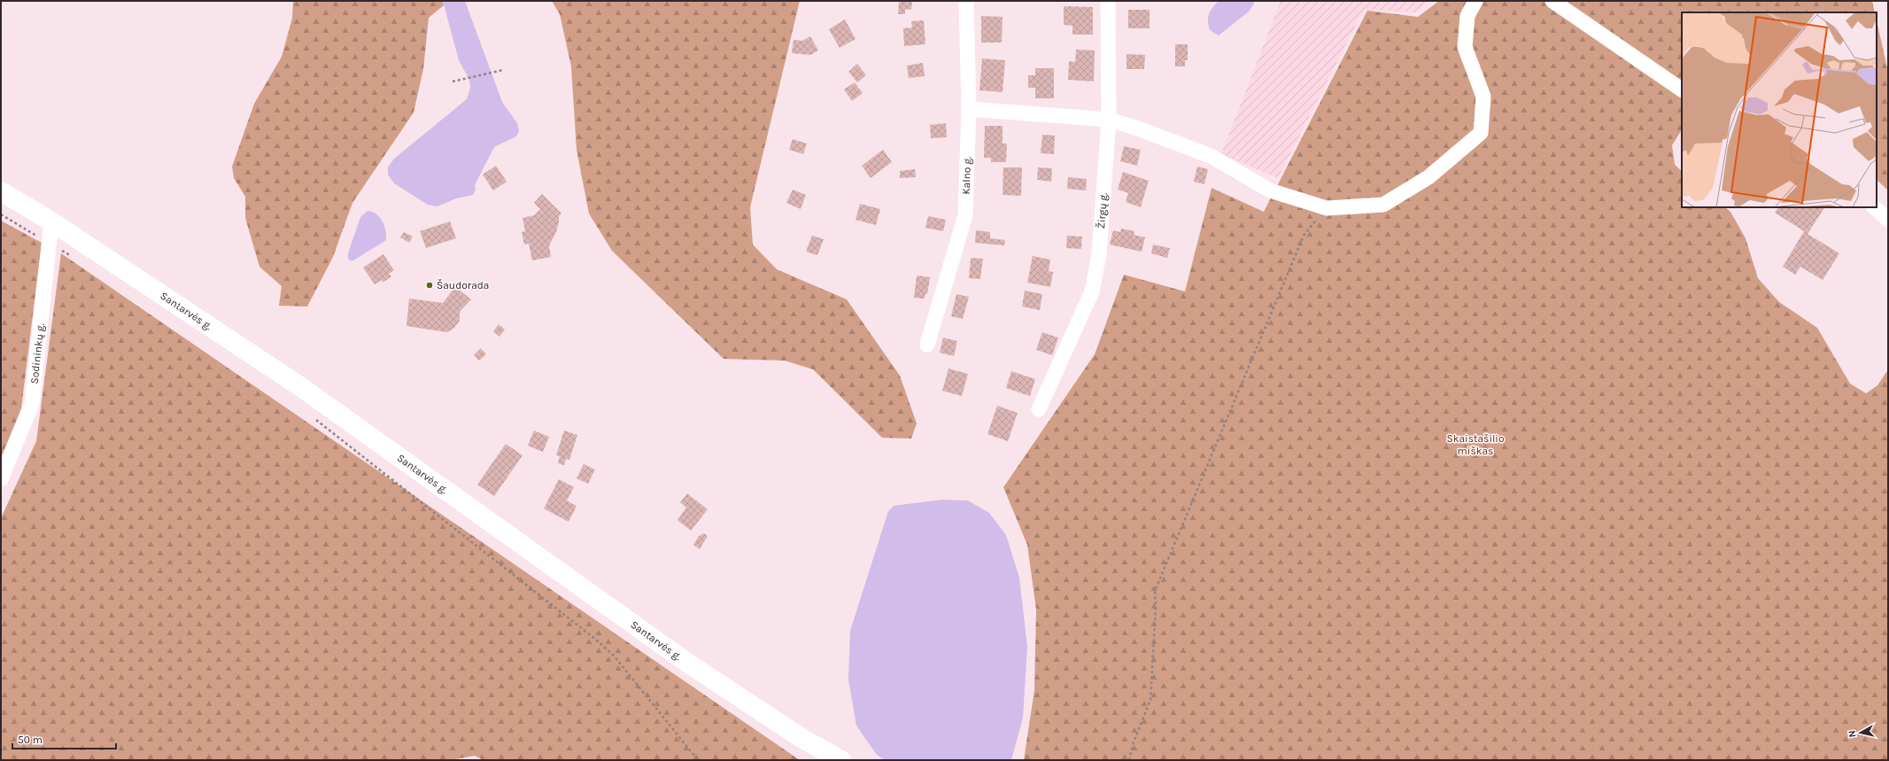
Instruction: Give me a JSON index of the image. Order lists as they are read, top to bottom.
{
  "streets": {
    "main road": ["Santarvės g."],
    "street": ["Kalno g.", "Žirgų g.", "Sodininkų g."]
  },
  "crossings": [
    ["Santarvės g.", "Sodininkų g."]
  ],
  "parks": ["Skaistašilio miškas"],
  "places": ["Šaudorada"],
  "scale_bar": "50 m",
  "north": "left"
}
